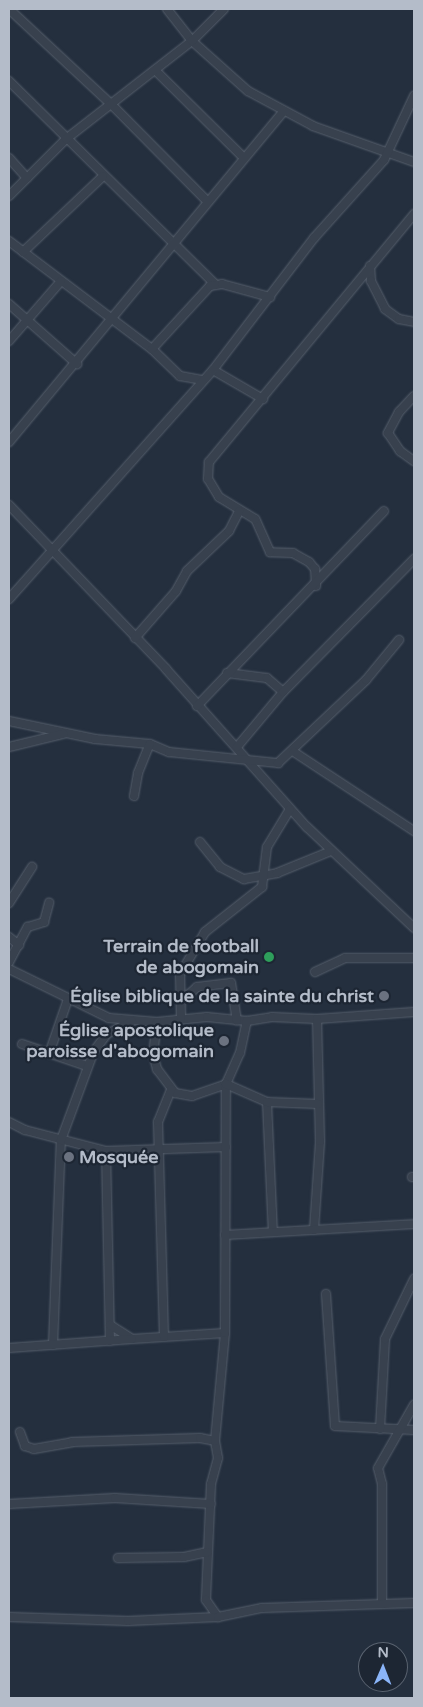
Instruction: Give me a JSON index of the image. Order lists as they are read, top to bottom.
{
  "places": [
    "Terrain de football de abogomain",
    "Église biblique de la sainte du christ",
    "Église apostolique paroisse d'abogomain",
    "Mosquée"
  ],
  "north": "top"
}
